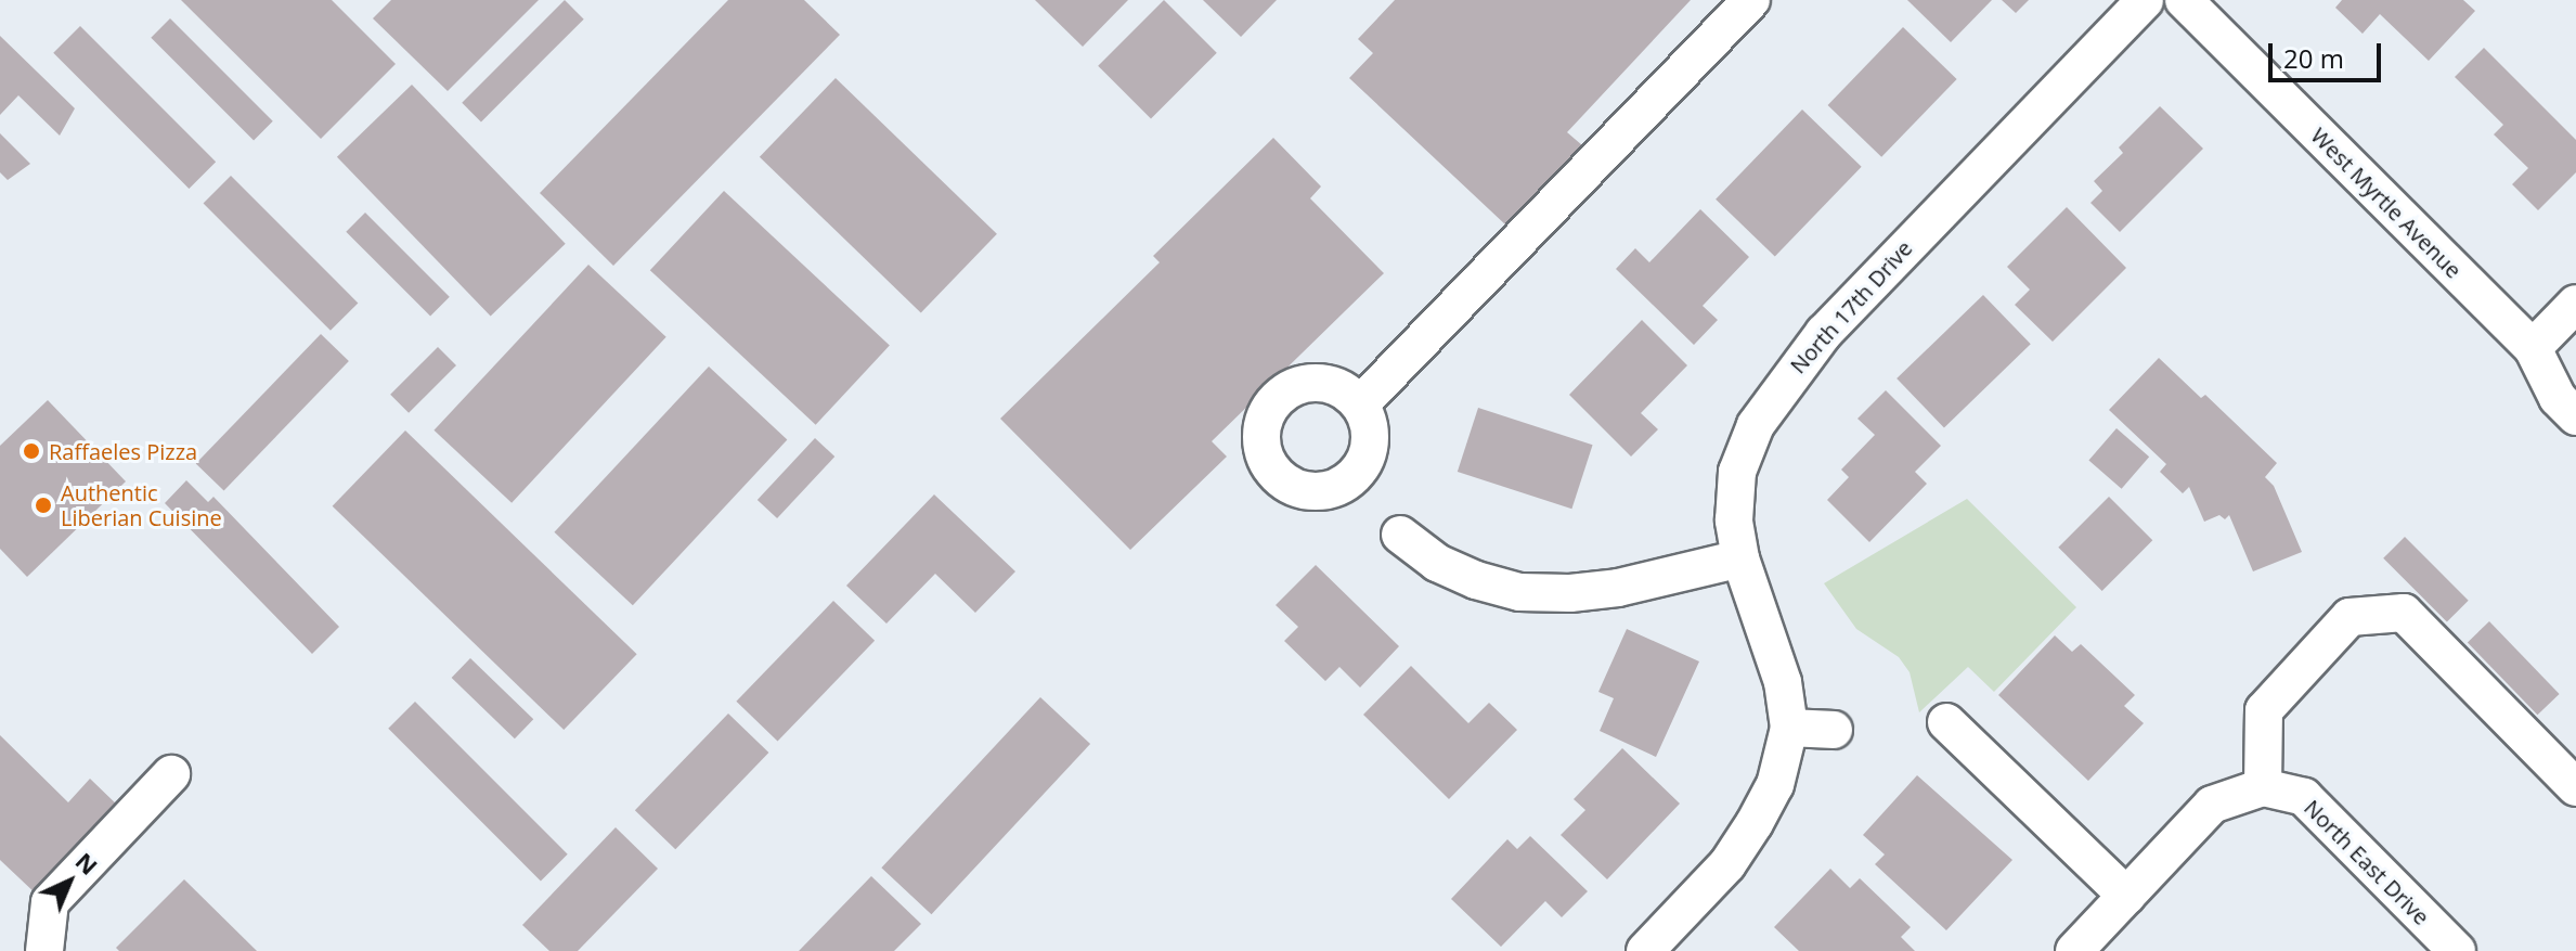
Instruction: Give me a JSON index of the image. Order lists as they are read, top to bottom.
{
  "streets": {
    "street": ["West Myrtle Avenue", "North 17th Drive", "North East Drive"]
  },
  "places": ["Raffaeles Pizza", "Authentic Liberian Cuisine"],
  "scale_bar": "20 m",
  "north": "top right"
}
